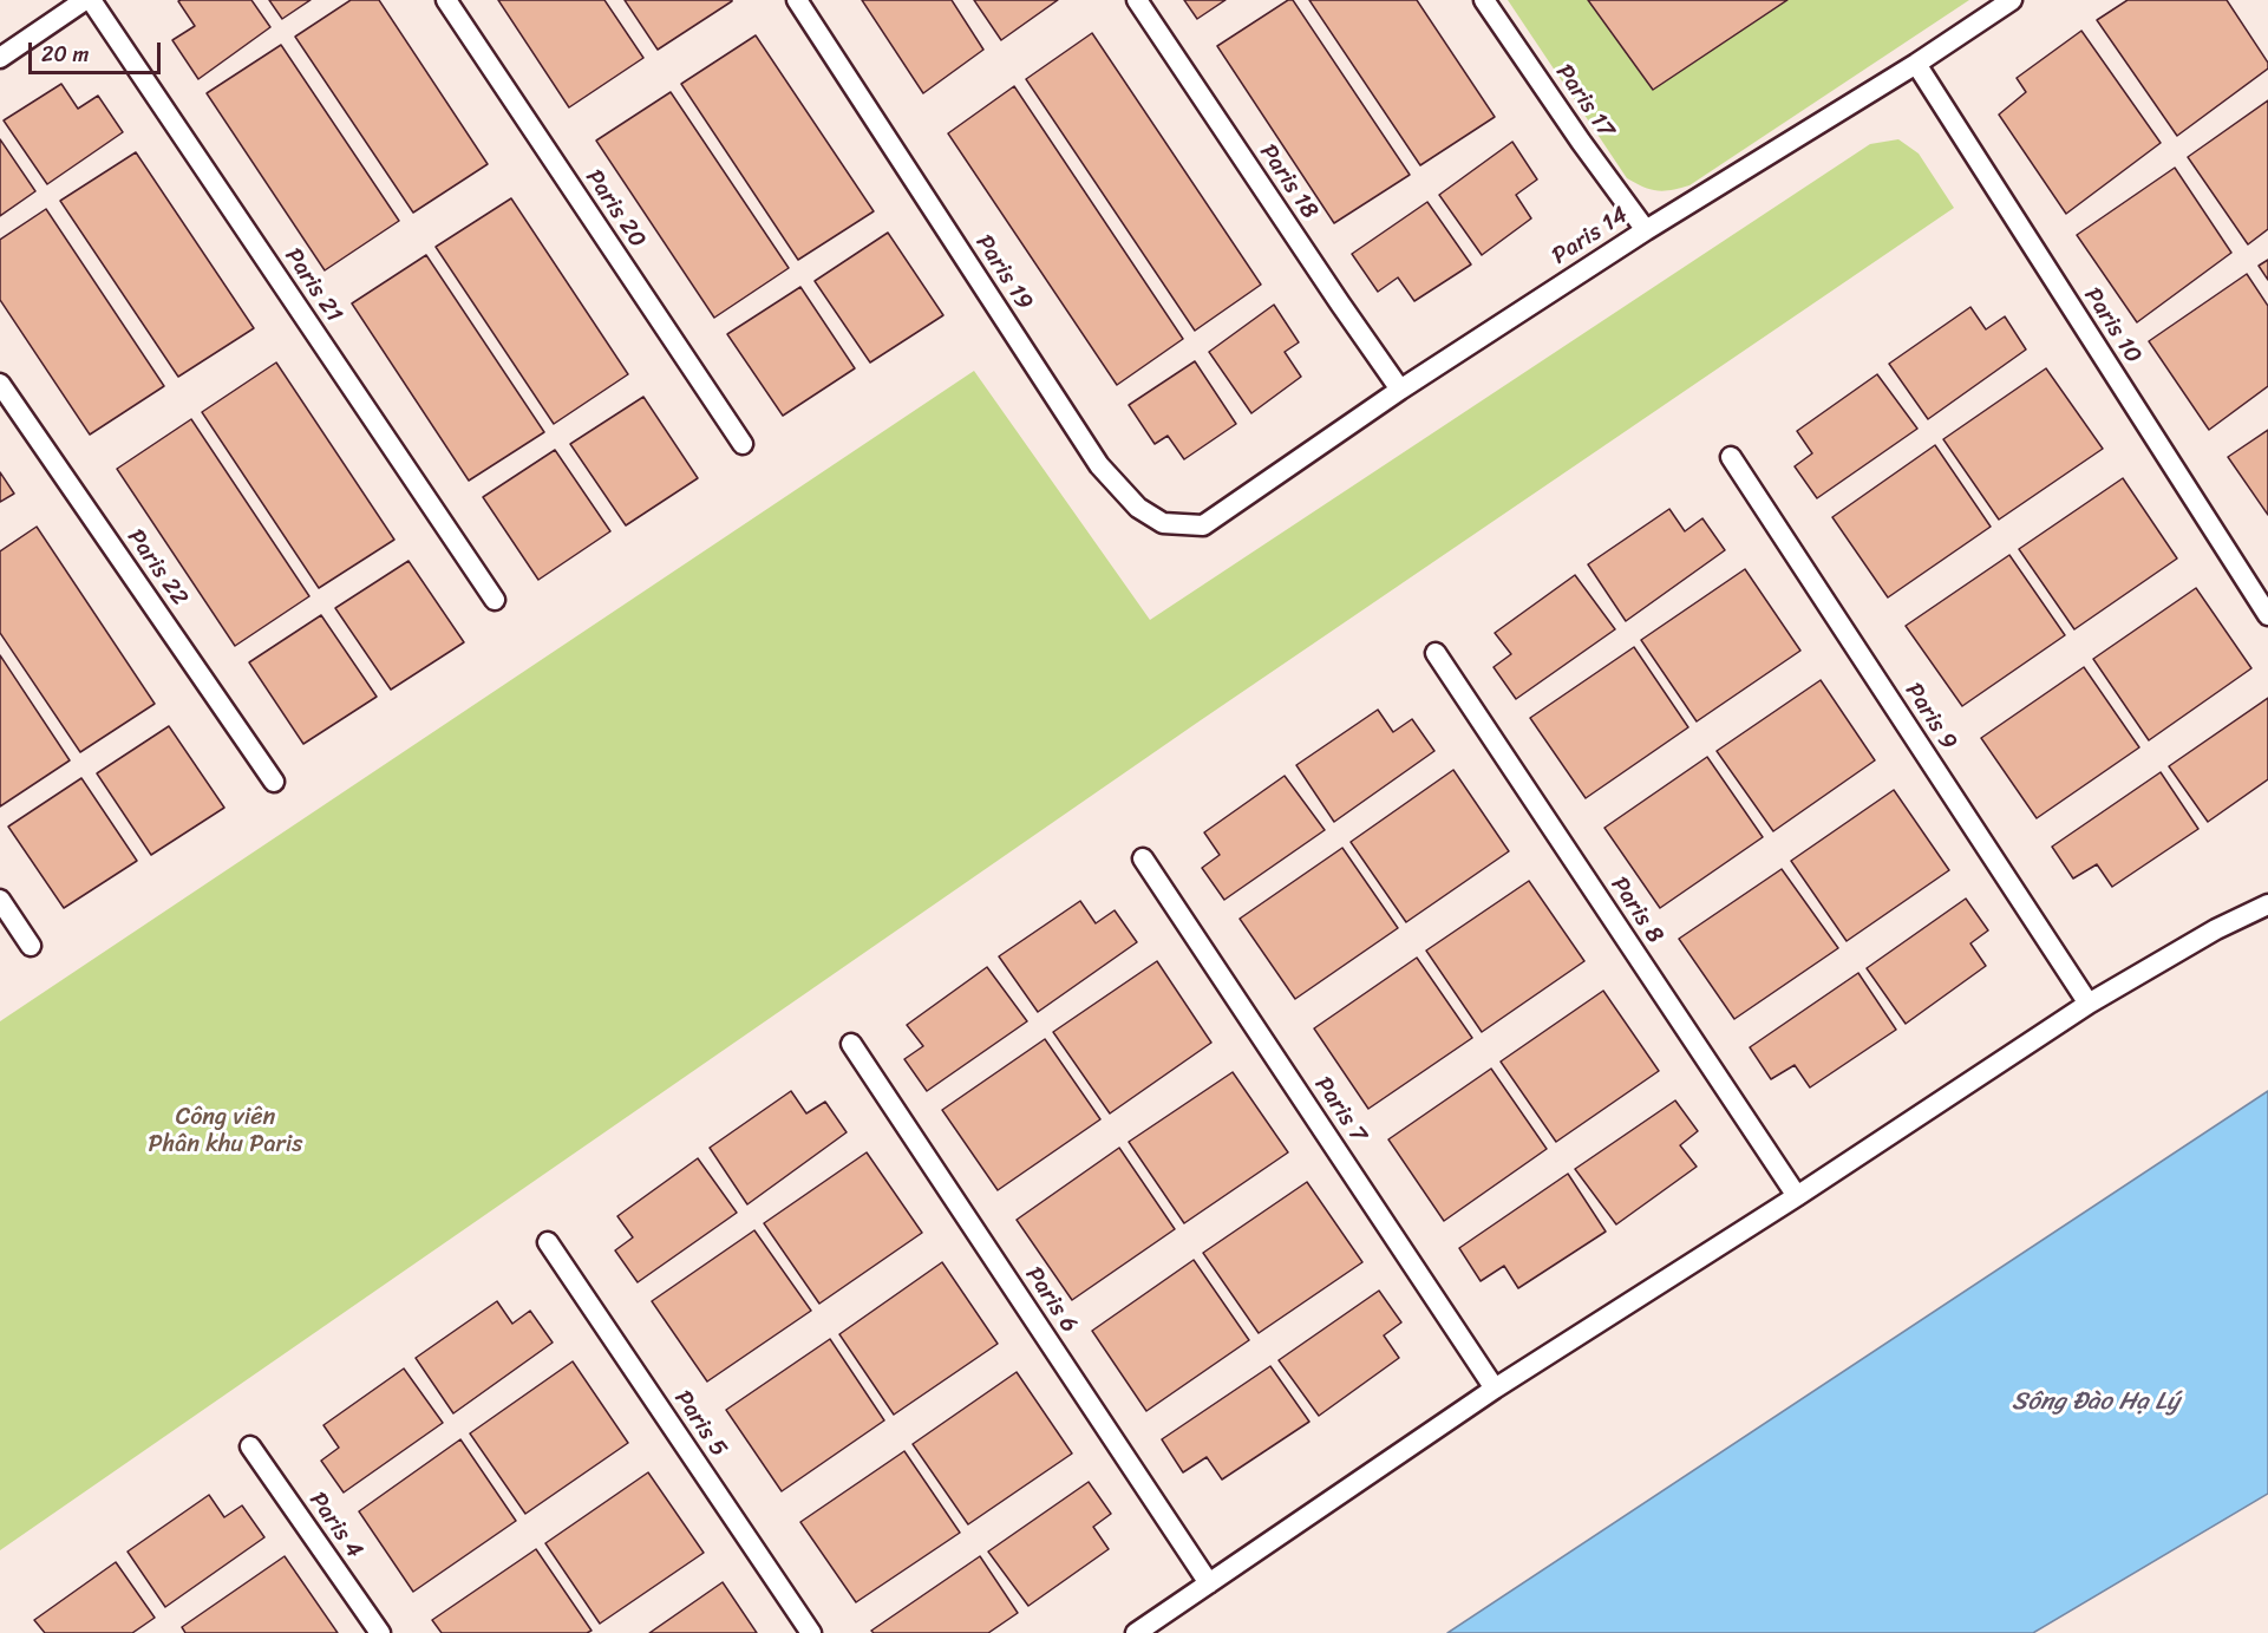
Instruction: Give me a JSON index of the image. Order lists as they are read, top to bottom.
{
  "streets": {
    "lane": [
      "Paris 17",
      "Paris 18",
      "Paris 20",
      "Paris 14",
      "Paris 19",
      "Paris 21",
      "Paris 10",
      "Paris 22",
      "Paris 9",
      "Paris 8",
      "Paris 7",
      "Paris 6",
      "Paris 5",
      "Paris 4"
    ]
  },
  "crossings": [
    ["Paris 17", "Paris 14"],
    ["Paris 18", "Paris 14"],
    ["Paris 14", "Paris 19"],
    ["Paris 14", "Paris 10"]
  ],
  "water": ["Sông Đào Hạ Lý"],
  "parks": ["Công viên Phân khu Paris"],
  "scale_bar": "20 m"
}
